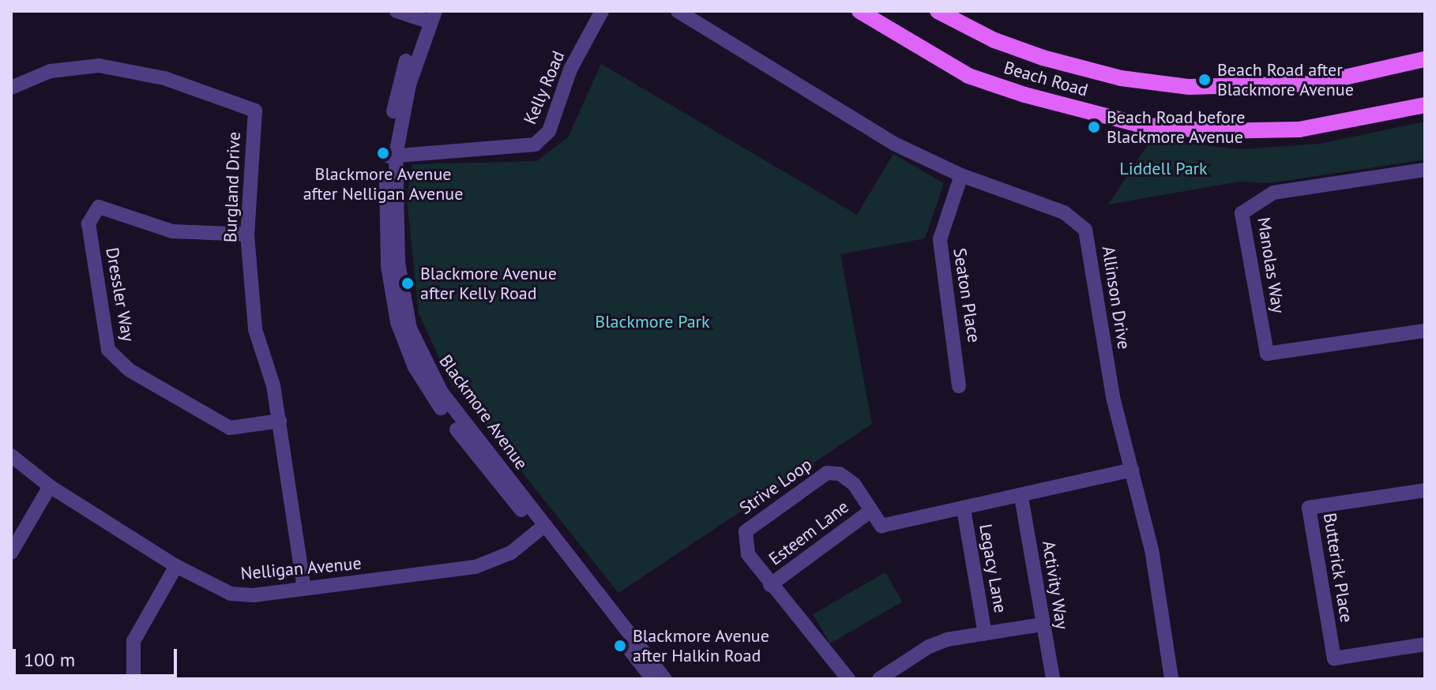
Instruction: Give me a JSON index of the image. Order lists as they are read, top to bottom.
{
  "streets": {
    "main road": ["Beach Road"],
    "street": [
      "Kelly Road",
      "Burgland Drive",
      "Manolas Way",
      "Dressler Way",
      "Seaton Place",
      "Allinson Drive",
      "Blackmore Avenue",
      "Strive Loop",
      "Esteem Lane",
      "Butterick Place",
      "Nelligan Avenue",
      "Legacy Lane",
      "Activity Way"
    ]
  },
  "crossings": [
    ["Kelly Road", "Blackmore Avenue"],
    ["Burgland Drive", "Dressler Way"],
    ["Burgland Drive", "Nelligan Avenue"],
    ["Seaton Place", "Allinson Drive"],
    ["Blackmore Avenue", "Nelligan Avenue"],
    ["Strive Loop", "Esteem Lane"]
  ],
  "parks": ["Liddell Park", "Blackmore Park"],
  "places": [
    "Beach Road after Blackmore Avenue",
    "Beach Road before Blackmore Avenue",
    "Blackmore Avenue after Nelligan Avenue",
    "Blackmore Avenue after Kelly Road",
    "Blackmore Avenue after Halkin Road"
  ],
  "scale_bar": "100 m"
}
